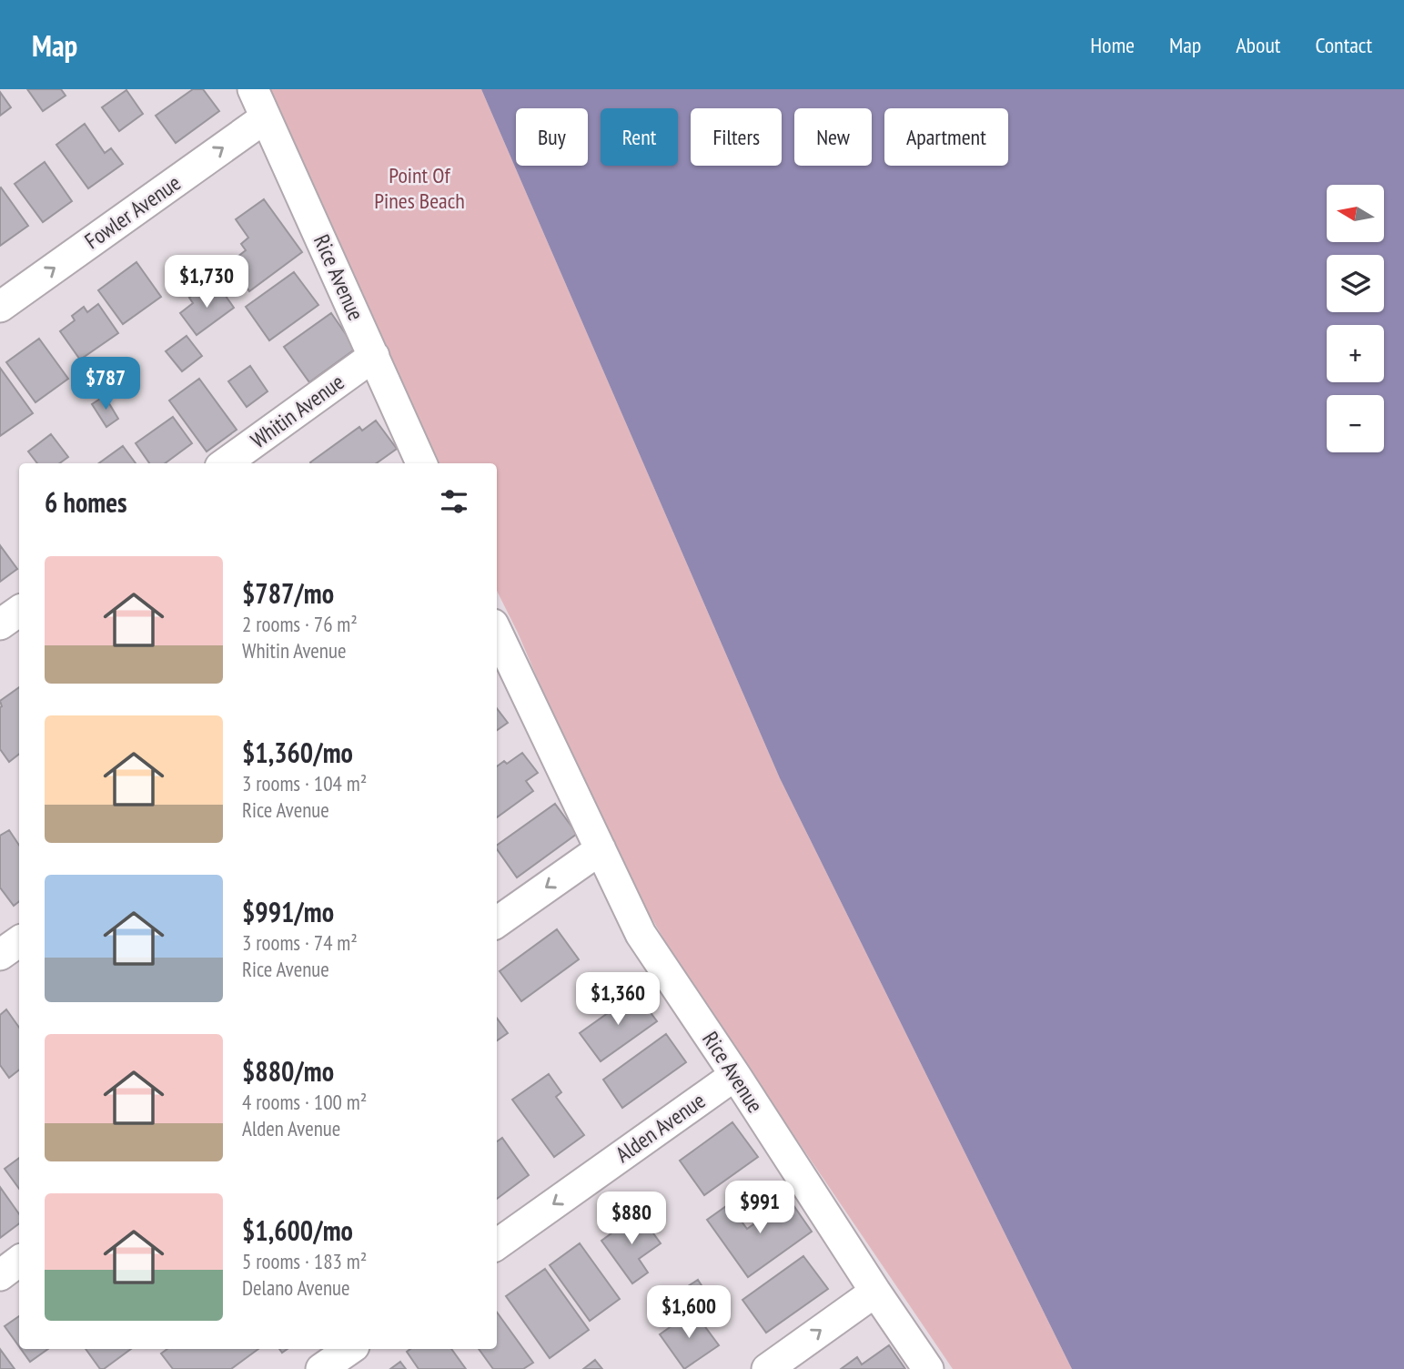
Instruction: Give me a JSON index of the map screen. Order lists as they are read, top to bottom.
{
  "streets": {
    "street": [
      "Fowler Avenue",
      "Rice Avenue",
      "Whitin Avenue",
      "Alden Avenue"
    ]
  },
  "crossings": [
    ["Fowler Avenue", "Rice Avenue"],
    ["Rice Avenue", "Whitin Avenue"],
    ["Rice Avenue", "Alden Avenue"]
  ],
  "one_way": ["Fowler Avenue"],
  "parks": ["Point Of Pines Beach"],
  "north": "left",
  "page": {
    "header": "Map",
    "nav": [
      "Home",
      "Map",
      "About",
      "Contact"
    ],
    "chip": [
      "Buy",
      "Rent",
      "Filters",
      "New",
      "Apartment"
    ],
    "map_buttons": ["+", "−"],
    "price": [
      "$1,730",
      "$787",
      "$1,360",
      "$991",
      "$880",
      "$1,600"
    ],
    "heading": "6 homes",
    "list": [
      {
        "name": "$787/mo",
        "note": "2 rooms · 76 m² · Whitin Avenue"
      },
      {
        "name": "$1,360/mo",
        "note": "3 rooms · 104 m² · Rice Avenue"
      },
      {
        "name": "$991/mo",
        "note": "3 rooms · 74 m² · Rice Avenue"
      },
      {
        "name": "$880/mo",
        "note": "4 rooms · 100 m² · Alden Avenue"
      },
      {
        "name": "$1,600/mo",
        "note": "5 rooms · 183 m² · Delano Avenue"
      }
    ]
  }
}
